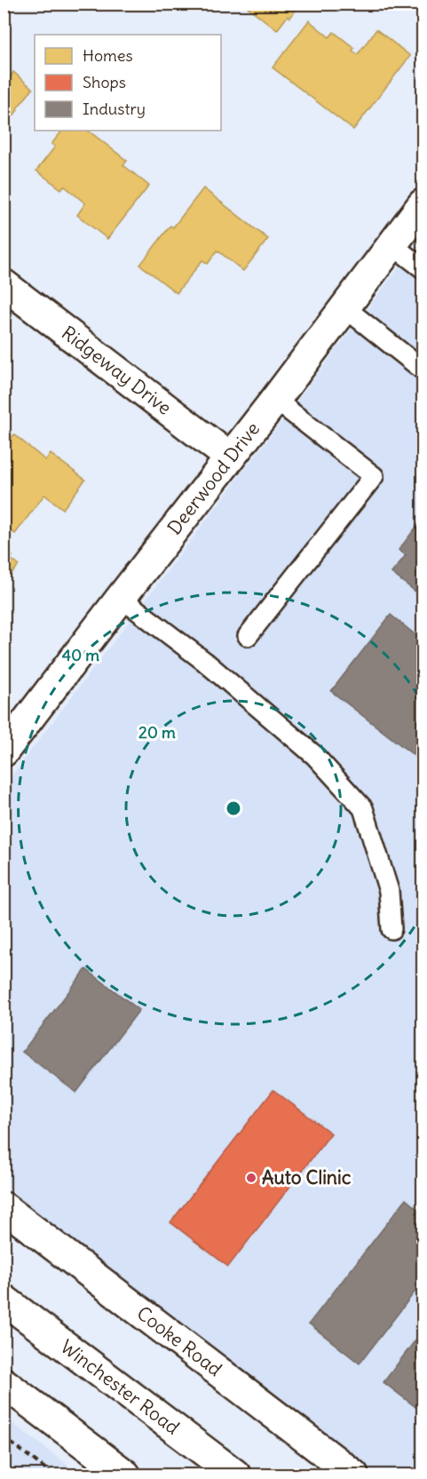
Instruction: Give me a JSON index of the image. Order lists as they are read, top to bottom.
{
  "streets": {
    "street": [
      "Ridgeway Drive",
      "Deerwood Drive",
      "Cooke Road",
      "Winchester Road"
    ]
  },
  "crossings": [
    ["Ridgeway Drive", "Deerwood Drive"]
  ],
  "places": ["Auto Clinic"],
  "legend": ["Homes", "Shops", "Industry"],
  "rings": ["40 m", "20 m"]
}
